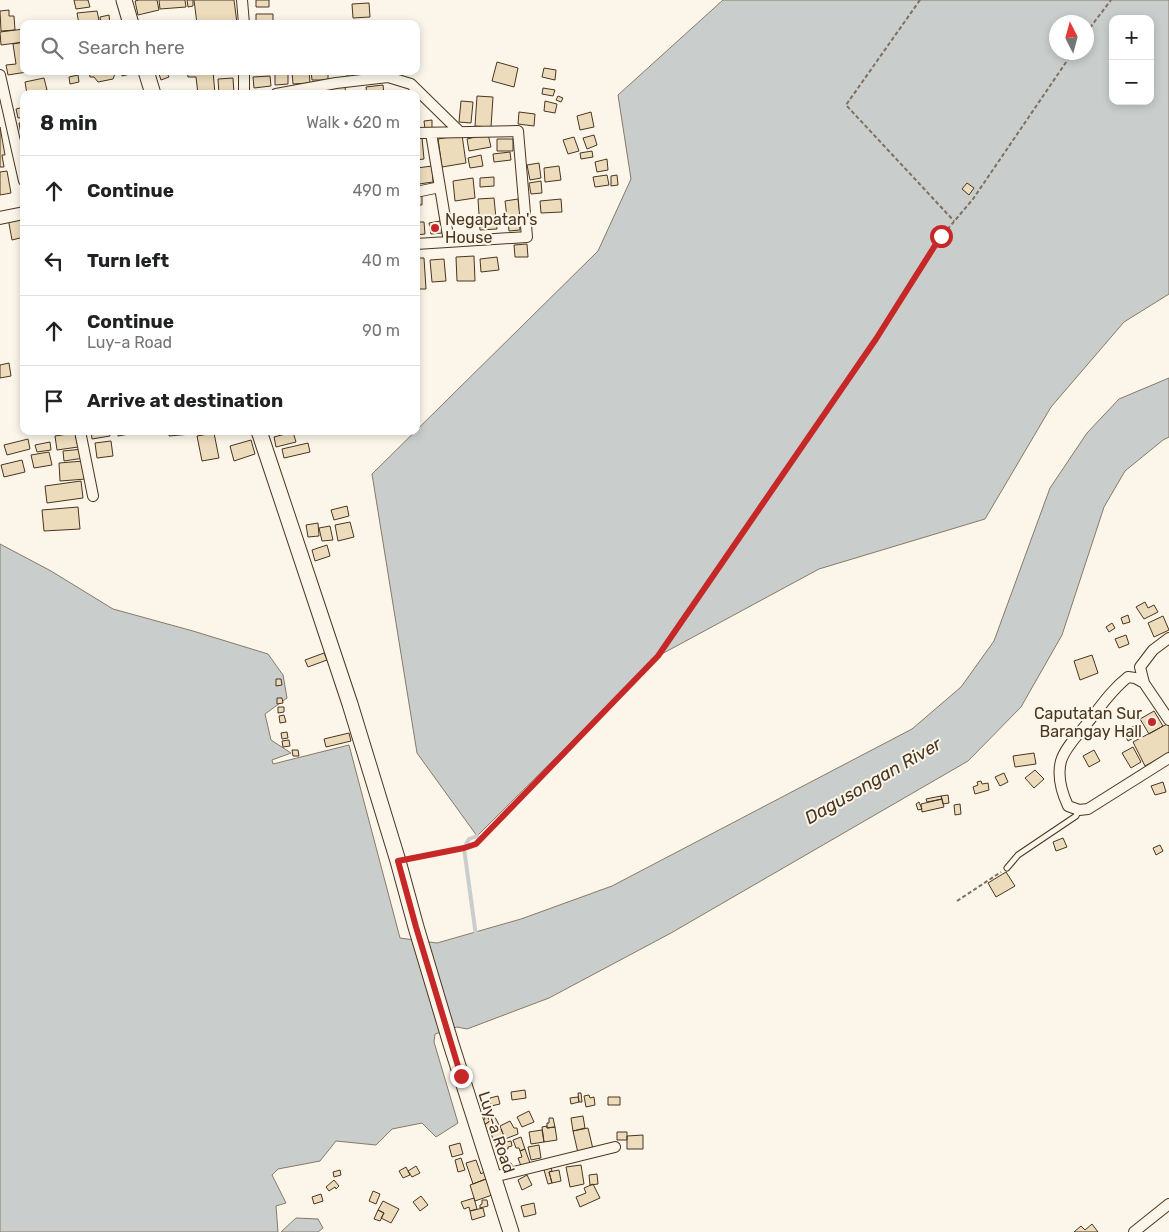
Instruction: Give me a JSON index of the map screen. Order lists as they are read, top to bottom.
{
  "streets": {
    "main road": ["Luy-a Road"]
  },
  "water": ["Dagusongan River"],
  "places": ["Negapatan's House", "Caputatan Sur Barangay Hall"],
  "north": "top",
  "page": {
    "map_buttons": ["+", "−"],
    "search": "Search here",
    "heading": ["8 min", "Walk · 620 m"],
    "list": [
      ["Continue", "490 m"],
      ["Turn left", "40 m"],
      ["Continue", "Luy-a Road", "90 m"],
      "Arrive at destination"
    ]
  }
}
